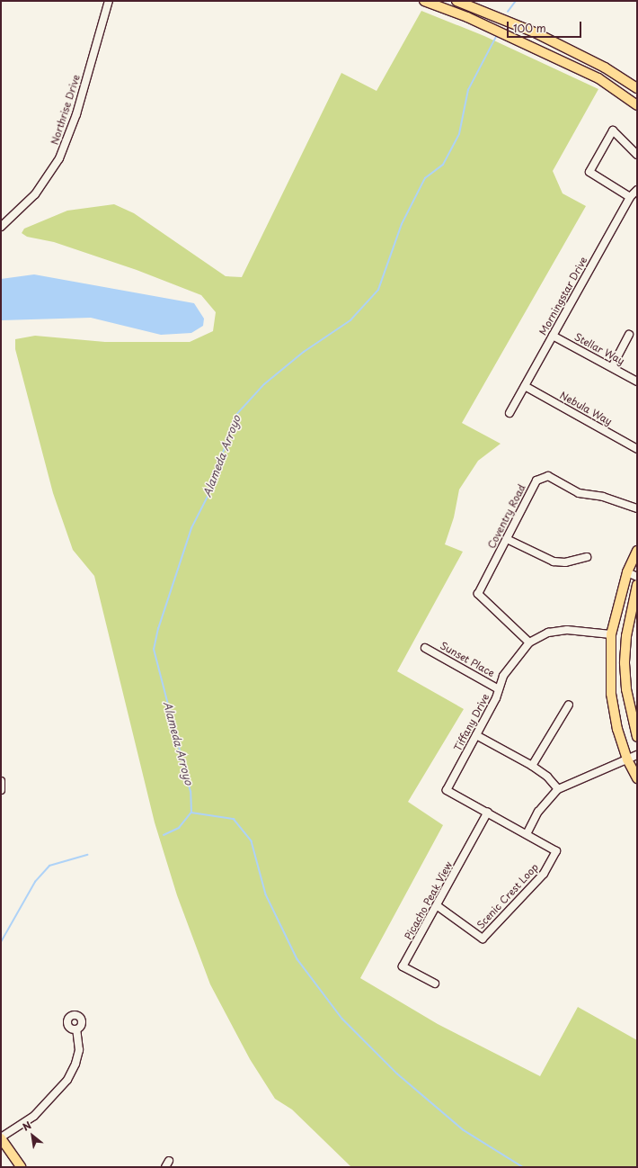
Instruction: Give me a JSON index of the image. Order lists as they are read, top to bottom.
{
  "streets": {
    "street": [
      "Northrise Drive",
      "Morningstar Drive",
      "Stellar Way",
      "Nebula Way",
      "Coventry Road",
      "Sunset Place",
      "Tiffany Drive",
      "Scenic Crest Loop",
      "Picacho Peak View"
    ]
  },
  "crossings": [
    ["Morningstar Drive", "Stellar Way"],
    ["Morningstar Drive", "Nebula Way"],
    ["Coventry Road", "Tiffany Drive"],
    ["Sunset Place", "Tiffany Drive"],
    ["Tiffany Drive", "Scenic Crest Loop"],
    ["Tiffany Drive", "Picacho Peak View"],
    ["Scenic Crest Loop", "Picacho Peak View"]
  ],
  "water": ["Alameda Arroyo"],
  "scale_bar": "100 m",
  "north": "top left"
}
